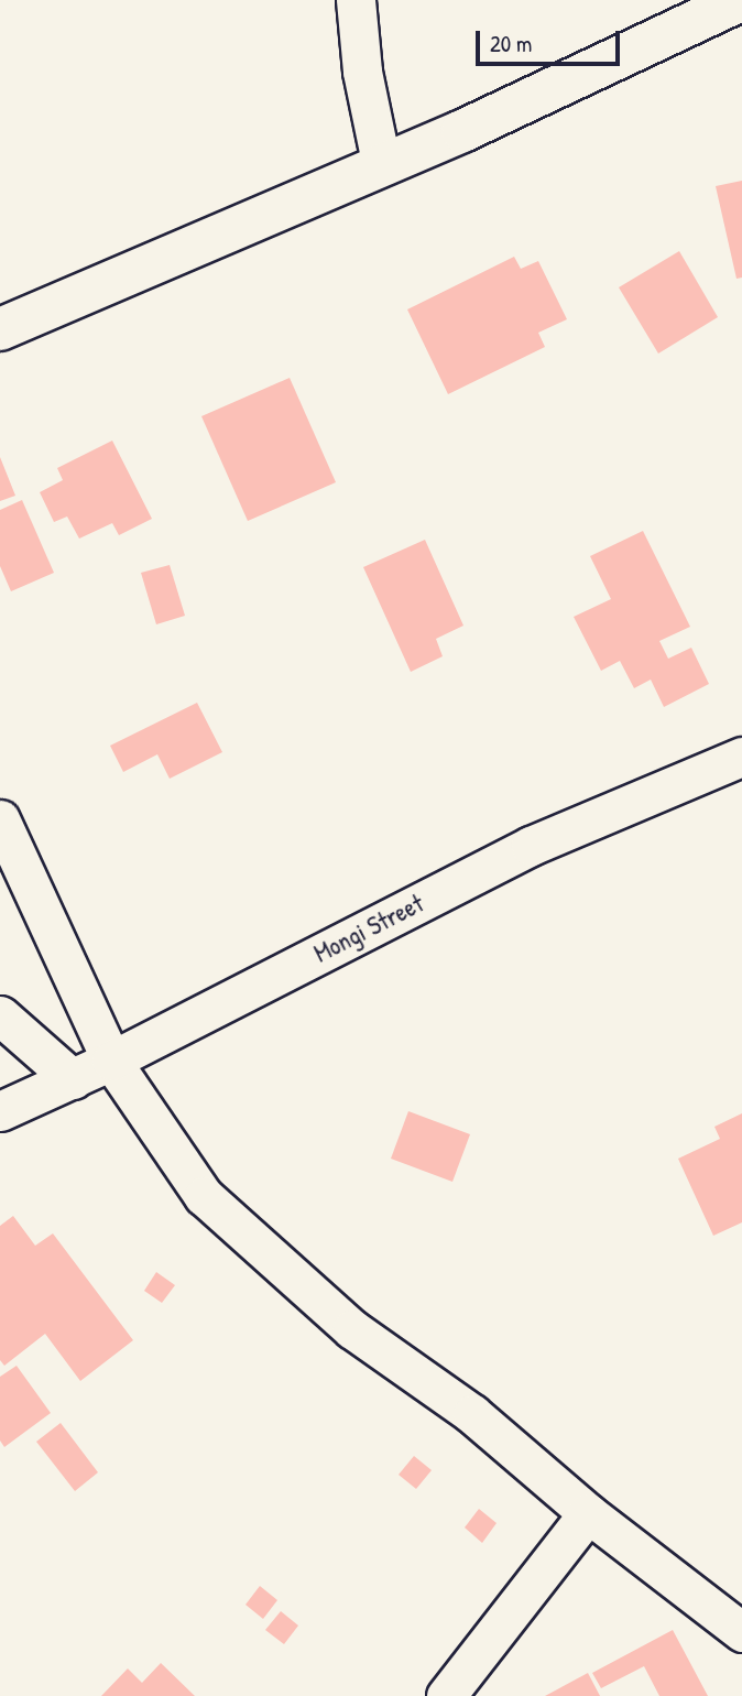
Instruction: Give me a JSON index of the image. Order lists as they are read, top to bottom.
{
  "streets": {
    "street": ["Mongi Street"]
  },
  "scale_bar": "20 m"
}
